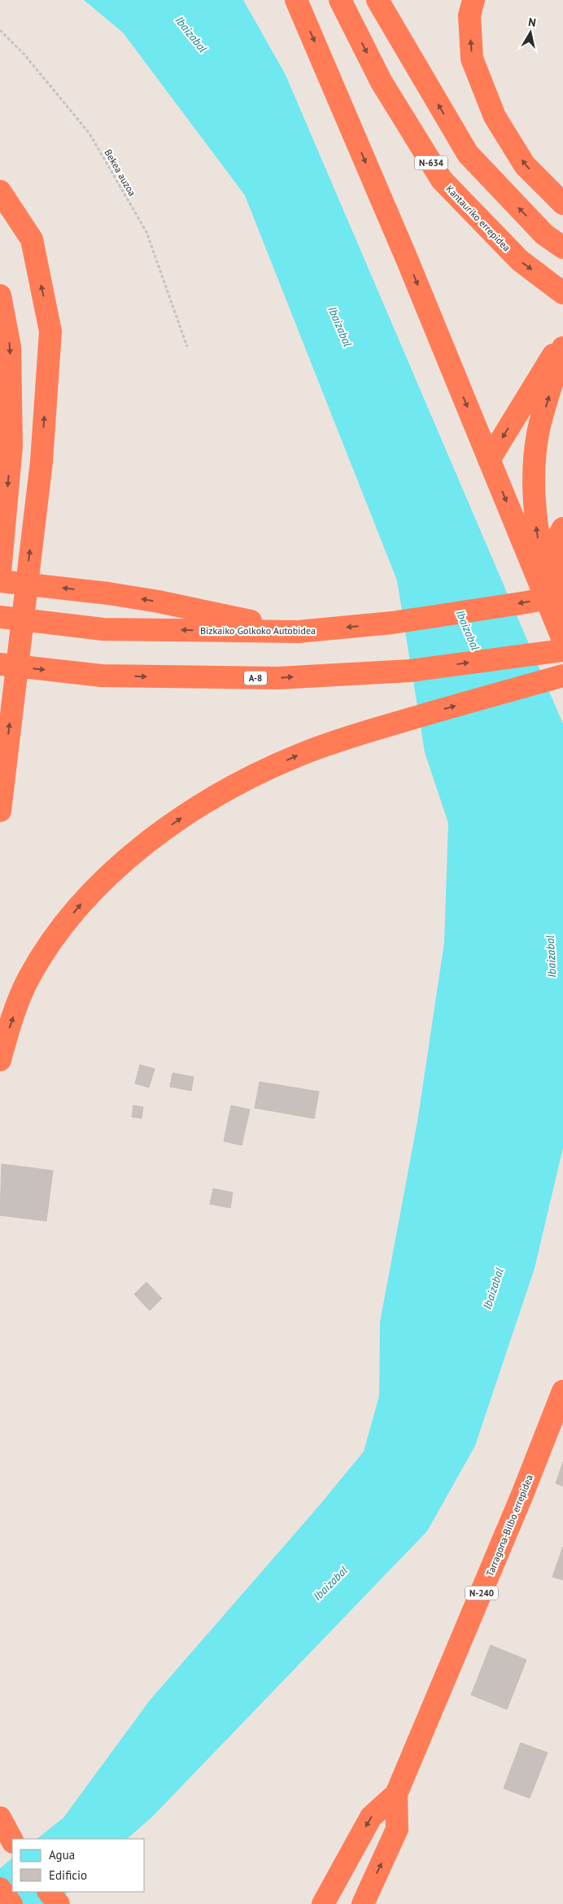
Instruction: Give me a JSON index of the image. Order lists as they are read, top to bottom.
{
  "streets": {
    "highway": [
      "N-634",
      "Kantauriko errepidea",
      "Bizkaiko Golkoko Autobidea",
      "A-8",
      "Tarragona-Bilbo errepidea",
      "N-240"
    ],
    "path": ["Bekea auzoa"]
  },
  "water": ["Ibaizabal"],
  "legend": ["Agua", "Edificio"],
  "north": "top"
}
